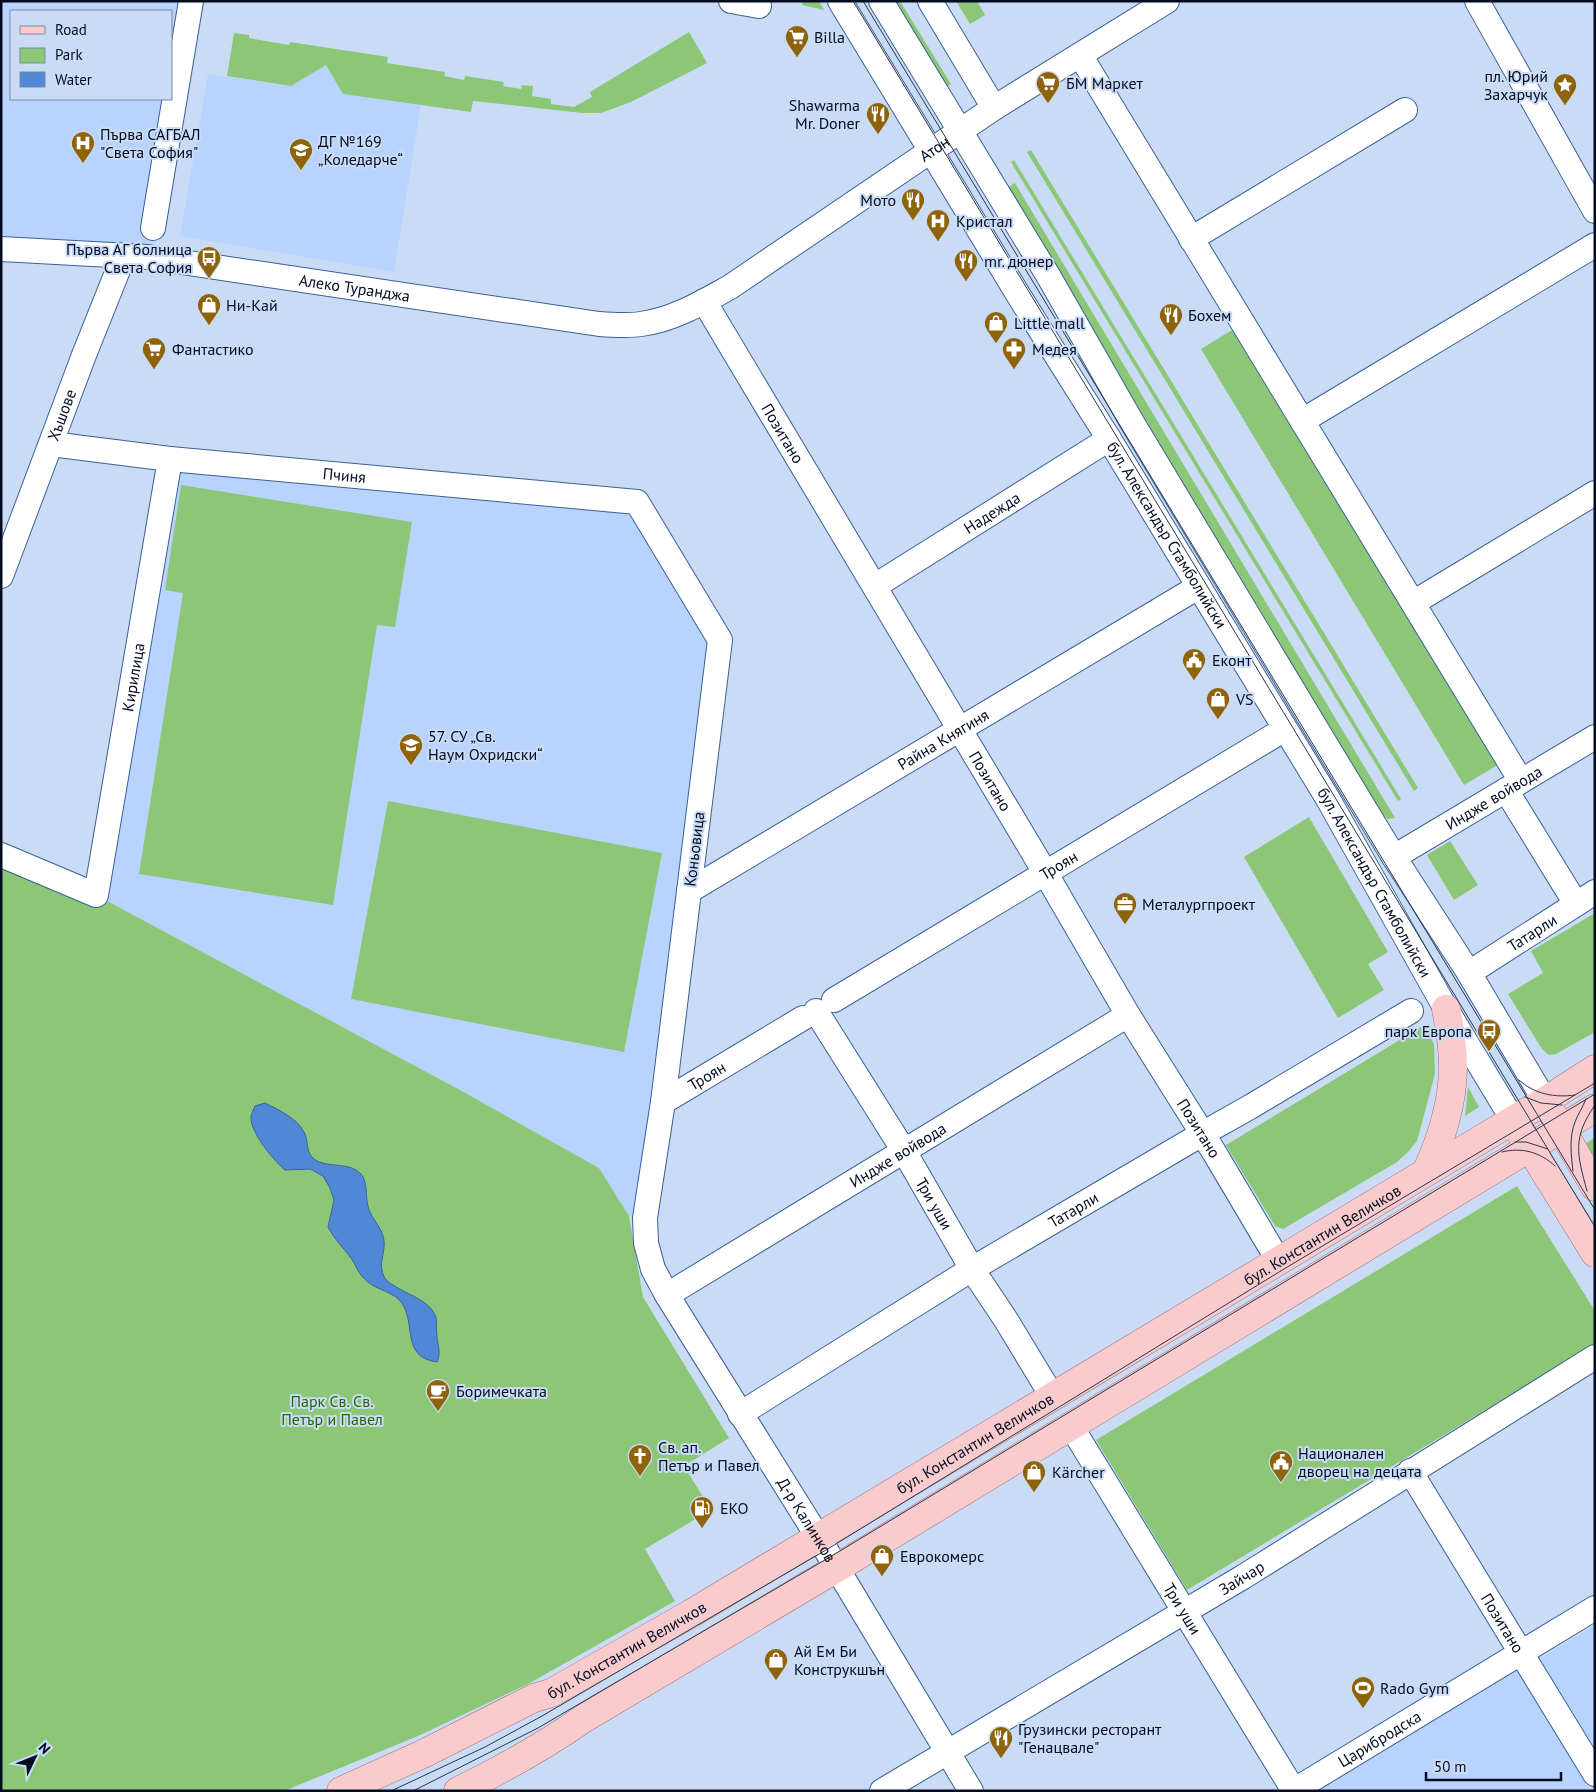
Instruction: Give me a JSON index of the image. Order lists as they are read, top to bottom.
{
  "streets": {
    "main road": ["бул. Александър Стамболийски", "бул. Константин Величков"],
    "street": [
      "Атон",
      "Алеко Туранджа",
      "Хъшове",
      "Позитано",
      "Пчиня",
      "Надежда",
      "Кирилица",
      "Райна Княгиня",
      "Индже войвода",
      "Коньовица",
      "Троян",
      "Татарли",
      "Три уши",
      "Д-р Калинков",
      "Зайчар",
      "Царибродска"
    ]
  },
  "crossings": [
    ["Атон", "Алеко Туранджа"],
    ["Атон", "Позитано"],
    ["Атон", "бул. Александър Стамболийски"],
    ["Алеко Туранджа", "Хъшове"],
    ["Алеко Туранджа", "Позитано"],
    ["Хъшове", "Пчиня"],
    ["Позитано", "Надежда"],
    ["Позитано", "Райна Княгиня"],
    ["Позитано", "Индже войвода"],
    ["Позитано", "Троян"],
    ["Позитано", "Татарли"],
    ["Позитано", "бул. Константин Величков"],
    ["Позитано", "Зайчар"],
    ["Позитано", "Царибродска"],
    ["Пчиня", "Кирилица"],
    ["Пчиня", "Коньовица"],
    ["Надежда", "бул. Александър Стамболийски"],
    ["бул. Александър Стамболийски", "Райна Княгиня"],
    ["бул. Александър Стамболийски", "Индже войвода"],
    ["бул. Александър Стамболийски", "Троян"],
    ["бул. Александър Стамболийски", "Татарли"],
    ["бул. Александър Стамболийски", "бул. Константин Величков"],
    ["Райна Княгиня", "Коньовица"],
    ["Индже войвода", "Три уши"],
    ["Индже войвода", "Д-р Калинков"],
    ["Коньовица", "Троян"],
    ["Коньовица", "Д-р Калинков"],
    ["Троян", "Три уши"],
    ["Татарли", "Три уши"],
    ["Татарли", "Д-р Калинков"],
    ["Три уши", "бул. Константин Величков"],
    ["Три уши", "Зайчар"],
    ["Три уши", "Царибродска"],
    ["бул. Константин Величков", "Д-р Калинков"],
    ["Д-р Калинков", "Зайчар"]
  ],
  "parks": ["Парк Св. Св. Петър и Павел"],
  "places": {
    "supermarket": ["Billa", "БМ Маркет", "Фантастико"],
    "place": ["пл. Юрий Захарчук"],
    "restaurant": [
      "Shawarma Mr. Doner",
      "Мото",
      "mr. дюнер",
      "Бохем",
      "Грузински ресторант \"Генацвале\""
    ],
    "hospital": ["Първа САГБАЛ \"Света София\"", "Кристал"],
    "school or university": ["ДГ №169 „Коледарче“", "57. СУ „Св. Наум Охридски“"],
    "bus stop": ["Първа АГ болница Света София", "парк Европа"],
    "shop": [
      "Ни-Кай",
      "Little mall",
      "VS",
      "Kärcher",
      "Еврокомерс",
      "Ай Ем Би Конструкшън"
    ],
    "pharmacy": ["Медея"],
    "public building": ["Еконт", "Национален дворец на децата"],
    "office": ["Металургпроект"],
    "cafe": ["Боримечката"],
    "church": ["Св. ап. Петър и Павел"],
    "fuel station": ["EKO"],
    "sports": ["Rado Gym"]
  },
  "legend": ["Road", "Park", "Water"],
  "scale_bar": "50 m",
  "north": "top right"
}
